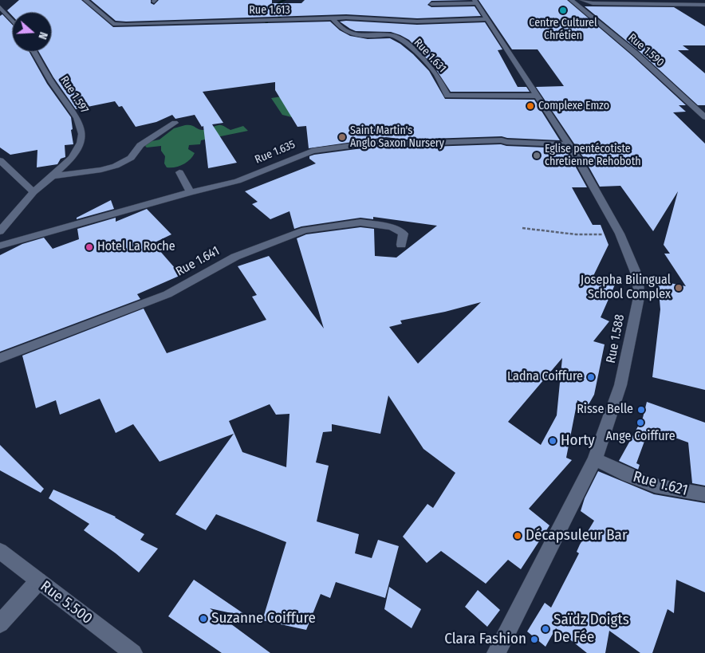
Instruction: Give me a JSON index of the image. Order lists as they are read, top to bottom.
{
  "streets": {
    "street": [
      "Rue 1.613",
      "Rue 1.590",
      "Rue 1.631",
      "Rue 1.597",
      "Rue 1.635",
      "Rue 1.641",
      "Rue 1.588",
      "Rue 1.621",
      "Rue 5.500"
    ]
  },
  "crossings": [
    ["Rue 1.613", "Rue 1.631"],
    ["Rue 1.613", "Rue 1.588"],
    ["Rue 1.631", "Rue 1.588"],
    ["Rue 1.635", "Rue 1.588"],
    ["Rue 1.588", "Rue 1.621"]
  ],
  "places": [
    "Centre Culturel Chrétien",
    "Complexe Emzo",
    "Saint Martin's Anglo Saxon Nursery",
    "Eglise pentécotiste chretienne Rehoboth",
    "Hotel La Roche",
    "Josepha Bilingual School Complex",
    "Ladna Coiffure",
    "Risse Belle",
    "Ange Coiffure",
    "Horty",
    "Décapsuleur Bar",
    "Suzanne Coiffure",
    "Saïdz Doigts De Fée",
    "Clara Fashion"
  ],
  "north": "right"
}
